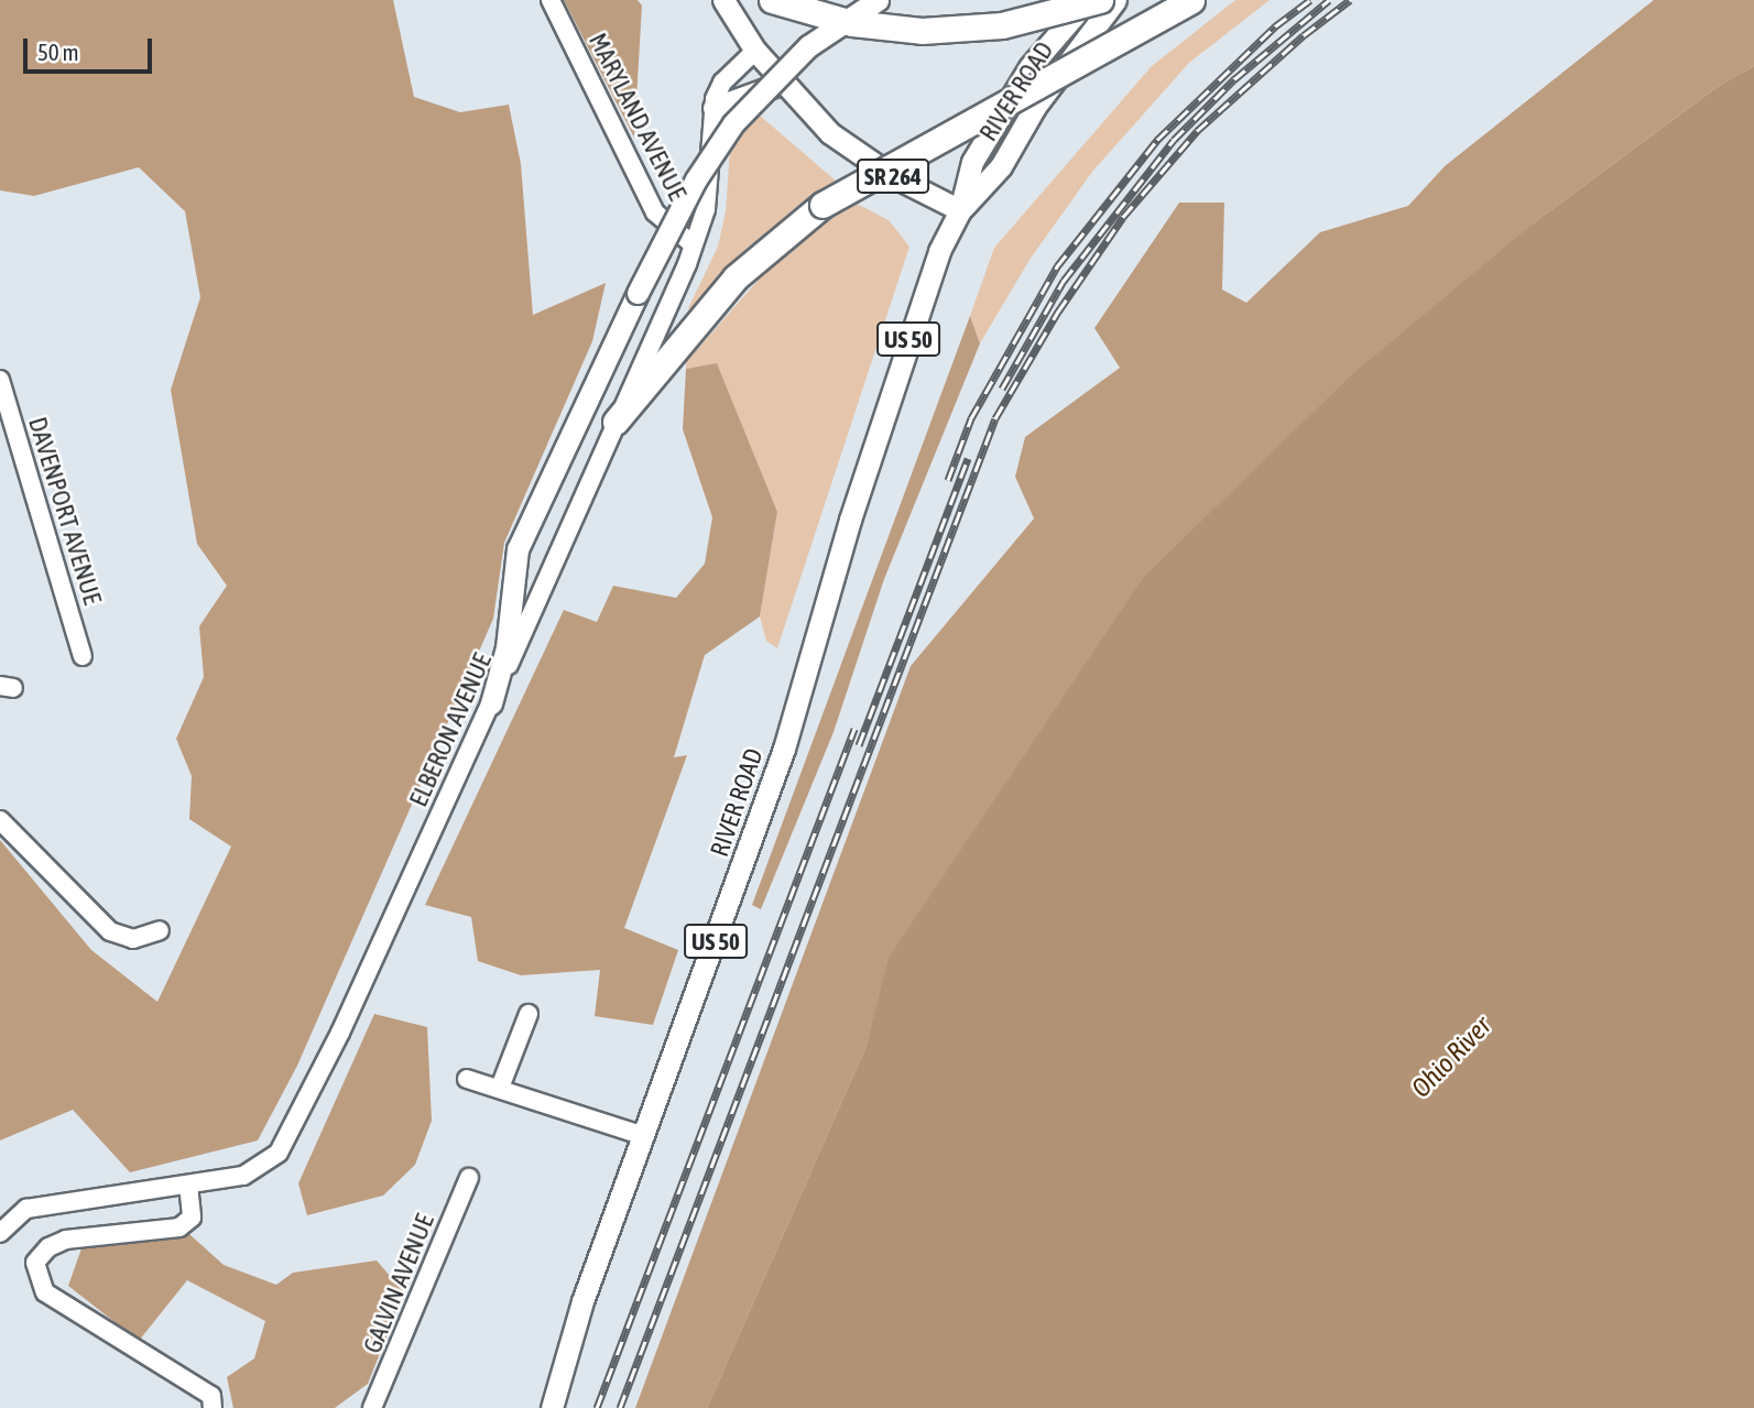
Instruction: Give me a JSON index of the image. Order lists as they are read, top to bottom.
{
  "streets": {
    "main road": ["RIVER ROAD", "SR 264", "US 50"],
    "street": [
      "MARYLAND AVENUE",
      "DAVENPORT AVENUE",
      "ELBERON AVENUE",
      "GALVIN AVENUE"
    ]
  },
  "crossings": [
    ["RIVER ROAD", "SR 264"],
    ["MARYLAND AVENUE", "ELBERON AVENUE"],
    ["SR 264", "ELBERON AVENUE"]
  ],
  "water": ["Ohio River"],
  "scale_bar": "50 m"
}
